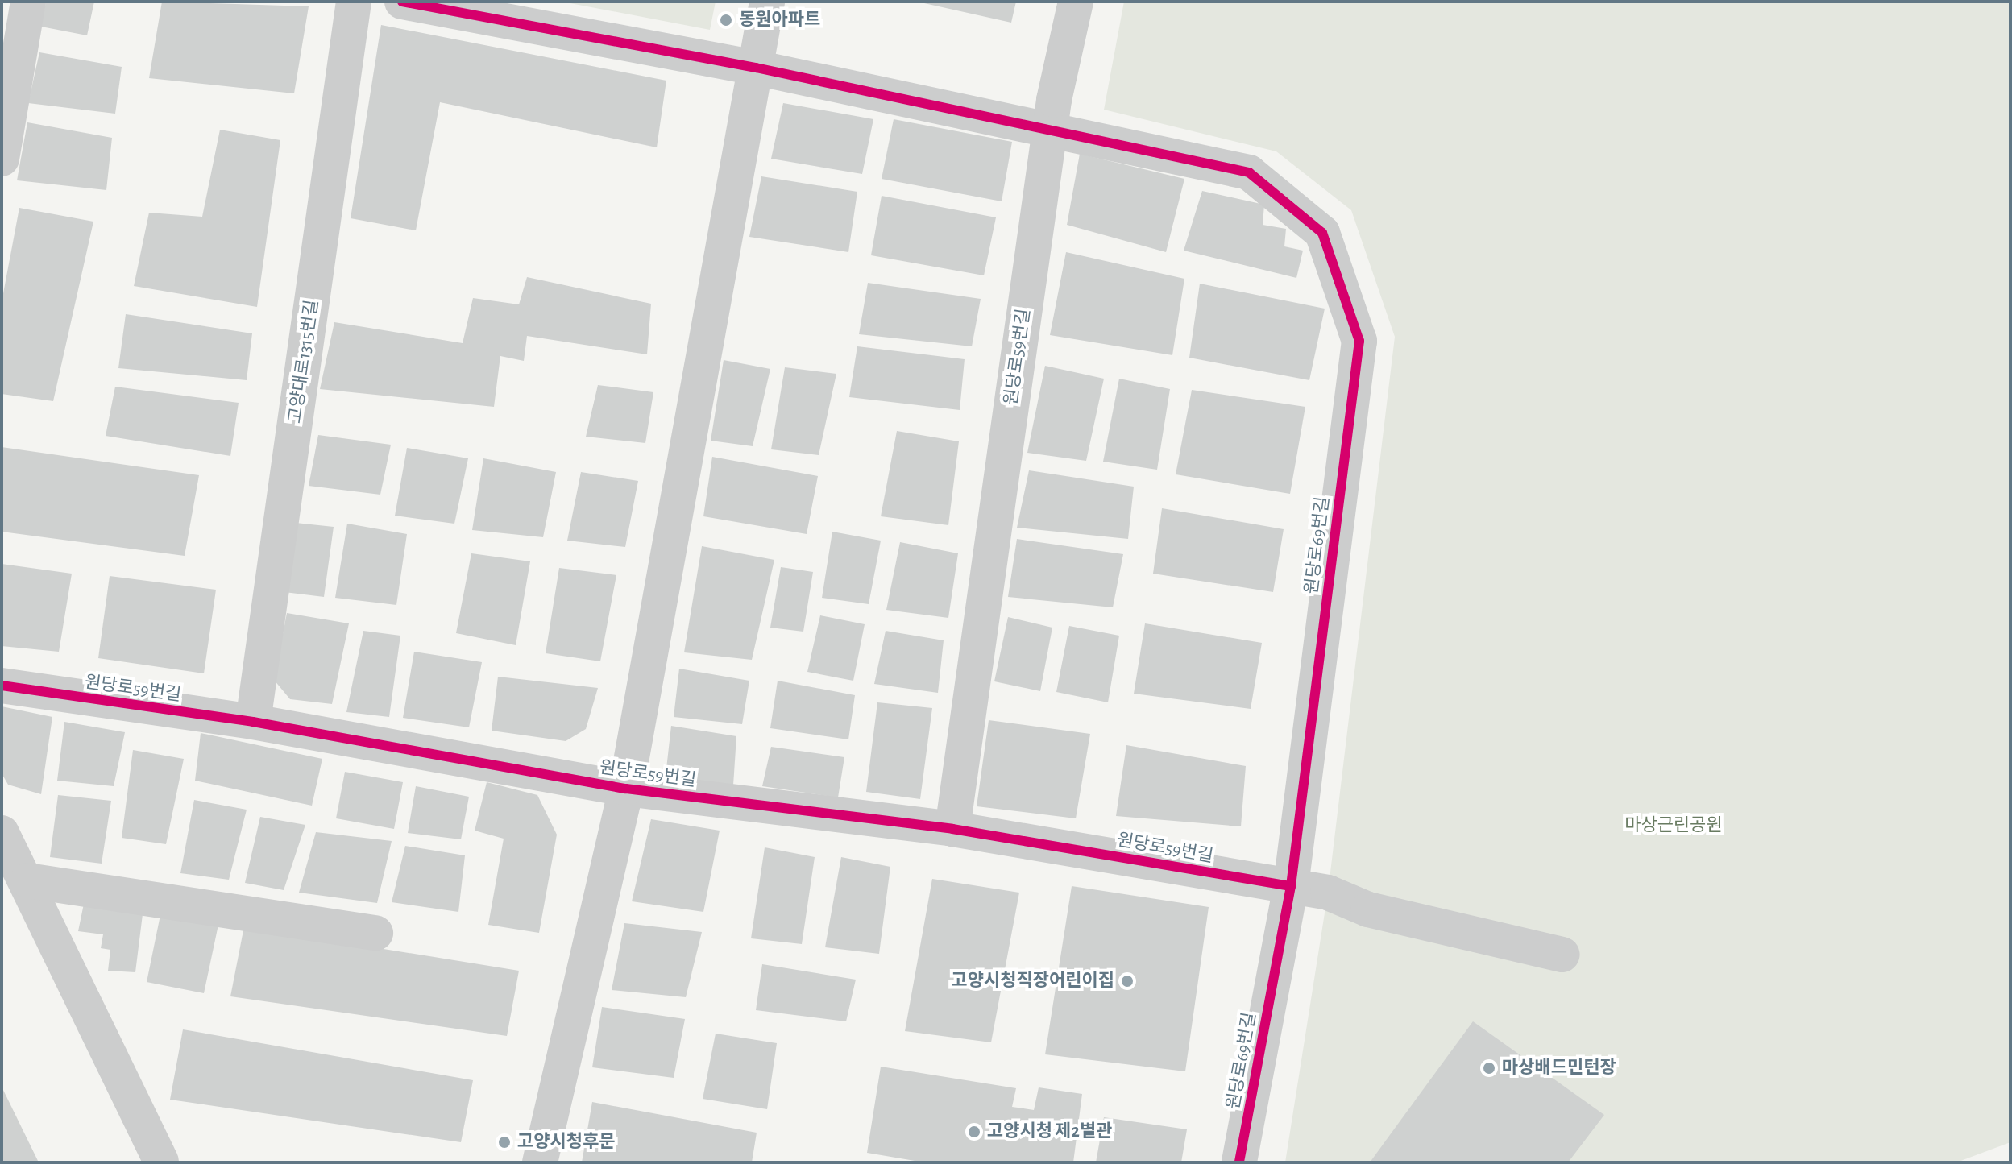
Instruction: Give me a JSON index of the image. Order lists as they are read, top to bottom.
{
  "streets": {
    "street": ["원당로59번길", "고양대로1315번길", "원당로69번길"]
  },
  "crossings": [
    ["원당로59번길", "고양대로1315번길"],
    ["원당로59번길", "원당로69번길"]
  ],
  "parks": ["마상근린공원"],
  "places": [
    "동원아파트",
    "고양시청직장어린이집",
    "마상배드민턴장",
    "고양시청 제2별관",
    "고양시청후문"
  ]
}
